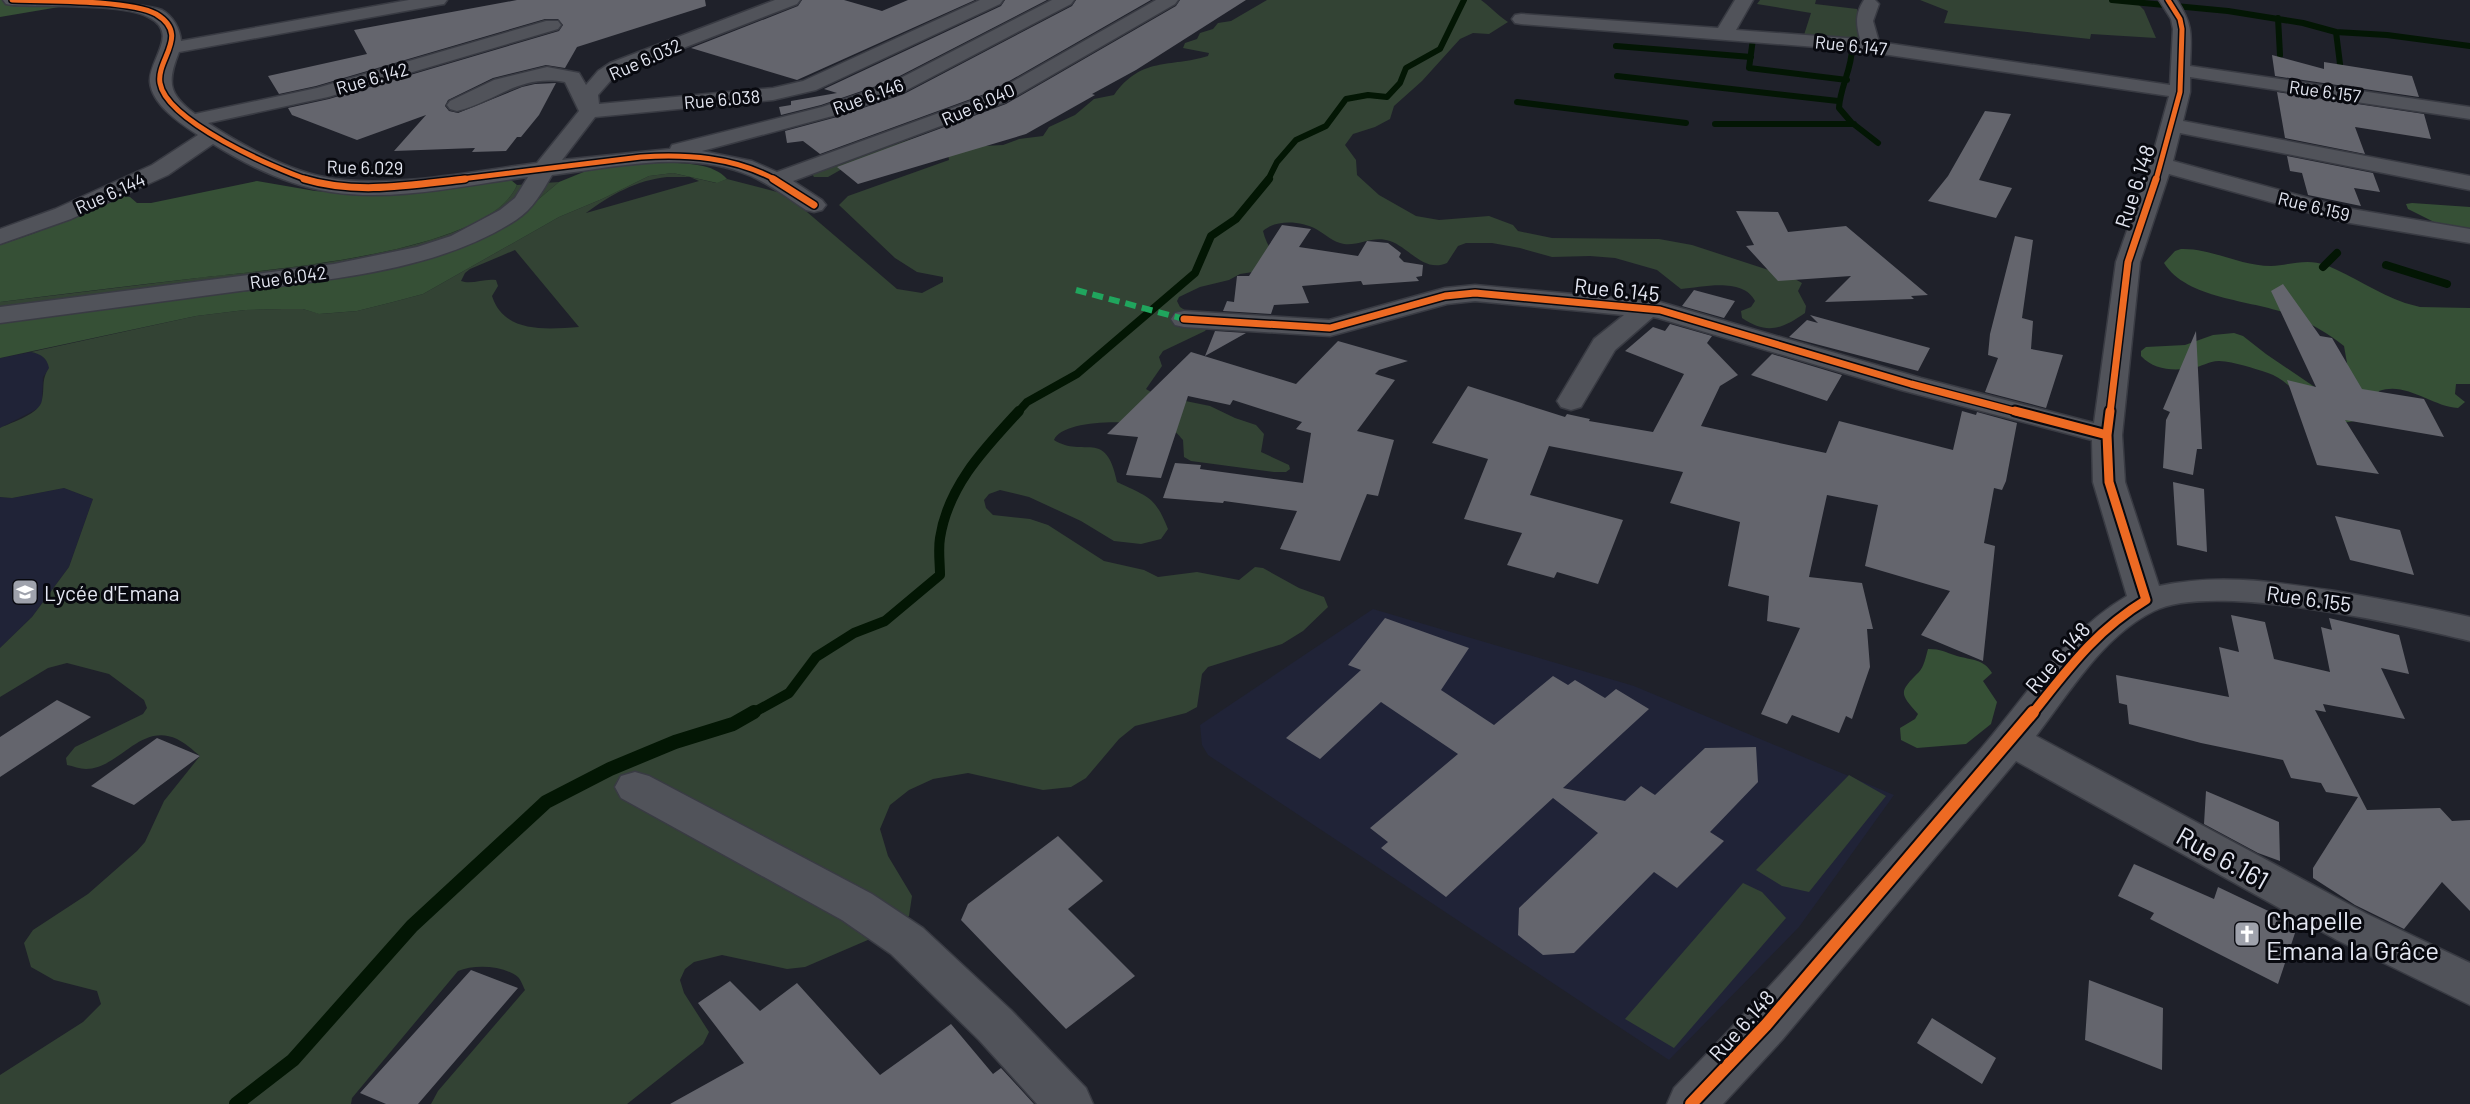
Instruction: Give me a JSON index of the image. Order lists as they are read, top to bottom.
{
  "streets": {
    "street": [
      "Rue 6.147",
      "Rue 6.032",
      "Rue 6.142",
      "Rue 6.157",
      "Rue 6.146",
      "Rue 6.038",
      "Rue 6.040",
      "Rue 6.029",
      "Rue 6.148",
      "Rue 6.144",
      "Rue 6.159",
      "Rue 6.042",
      "Rue 6.145",
      "Rue 6.155",
      "Rue 6.161"
    ]
  },
  "crossings": [
    ["Rue 6.147", "Rue 6.157"],
    ["Rue 6.147", "Rue 6.148"],
    ["Rue 6.032", "Rue 6.038"],
    ["Rue 6.032", "Rue 6.029"],
    ["Rue 6.032", "Rue 6.042"],
    ["Rue 6.142", "Rue 6.029"],
    ["Rue 6.157", "Rue 6.148"],
    ["Rue 6.146", "Rue 6.029"],
    ["Rue 6.040", "Rue 6.029"],
    ["Rue 6.029", "Rue 6.144"],
    ["Rue 6.029", "Rue 6.042"],
    ["Rue 6.148", "Rue 6.159"],
    ["Rue 6.148", "Rue 6.145"],
    ["Rue 6.148", "Rue 6.155"],
    ["Rue 6.148", "Rue 6.161"]
  ],
  "places": {
    "school or university": ["Lycée d'Emana"],
    "church": ["Chapelle Emana la Grâce"]
  }
}
